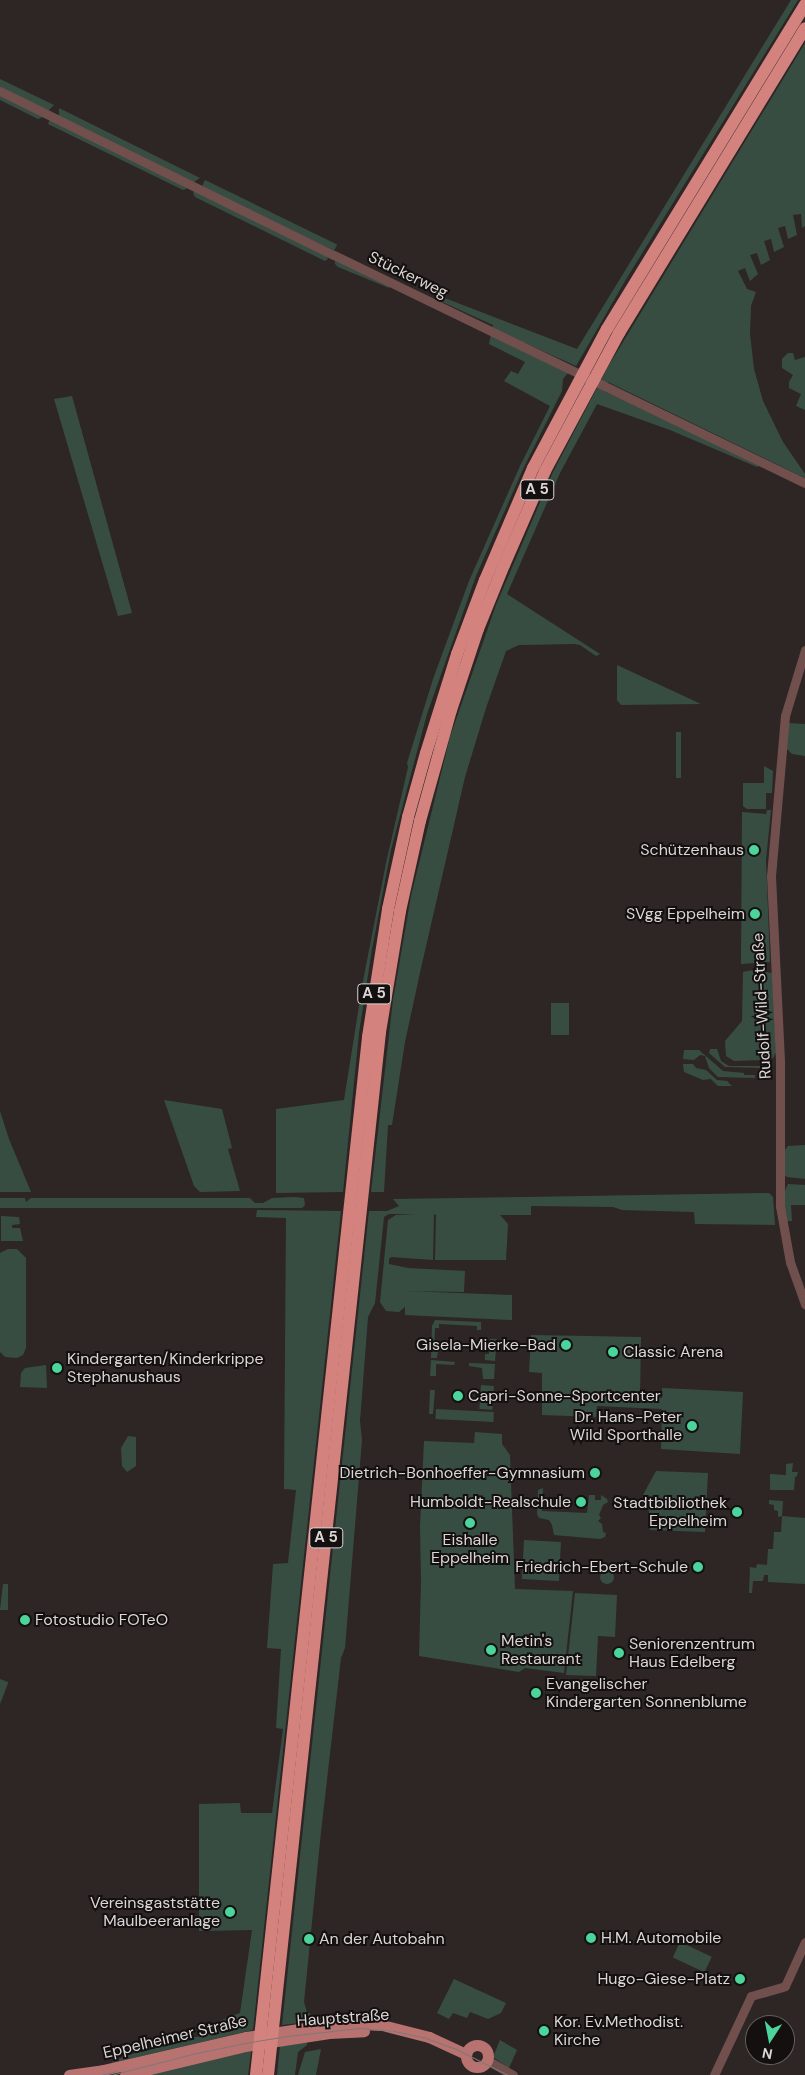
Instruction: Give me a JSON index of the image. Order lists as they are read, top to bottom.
{
  "streets": {
    "highway": ["A 5"],
    "main road": ["Hauptstraße", "Eppelheimer Straße"],
    "street": ["Stückerweg", "Rudolf-Wild-Straße"]
  },
  "crossings": [
    ["Hauptstraße", "Eppelheimer Straße"]
  ],
  "places": [
    "Schützenhaus",
    "SVgg Eppelheim",
    "Gisela-Mierke-Bad",
    "Classic Arena",
    "Kindergarten/Kinderkrippe Stephanushaus",
    "Capri-Sonne-Sportcenter",
    "Dr. Hans-Peter Wild Sporthalle",
    "Dietrich-Bonhoeffer-Gymnasium",
    "Humboldt-Realschule",
    "Stadtbibliothek Eppelheim",
    "Eishalle Eppelheim",
    "Friedrich-Ebert-Schule",
    "Fotostudio FOTeO",
    "Metin's Restaurant",
    "Seniorenzentrum Haus Edelberg",
    "Evangelischer Kindergarten Sonnenblume",
    "Vereinsgaststätte Maulbeeranlage",
    "H.M. Automobile",
    "An der Autobahn",
    "Hugo-Giese-Platz",
    "Kor. Ev.Methodist. Kirche"
  ],
  "north": "bottom"
}
